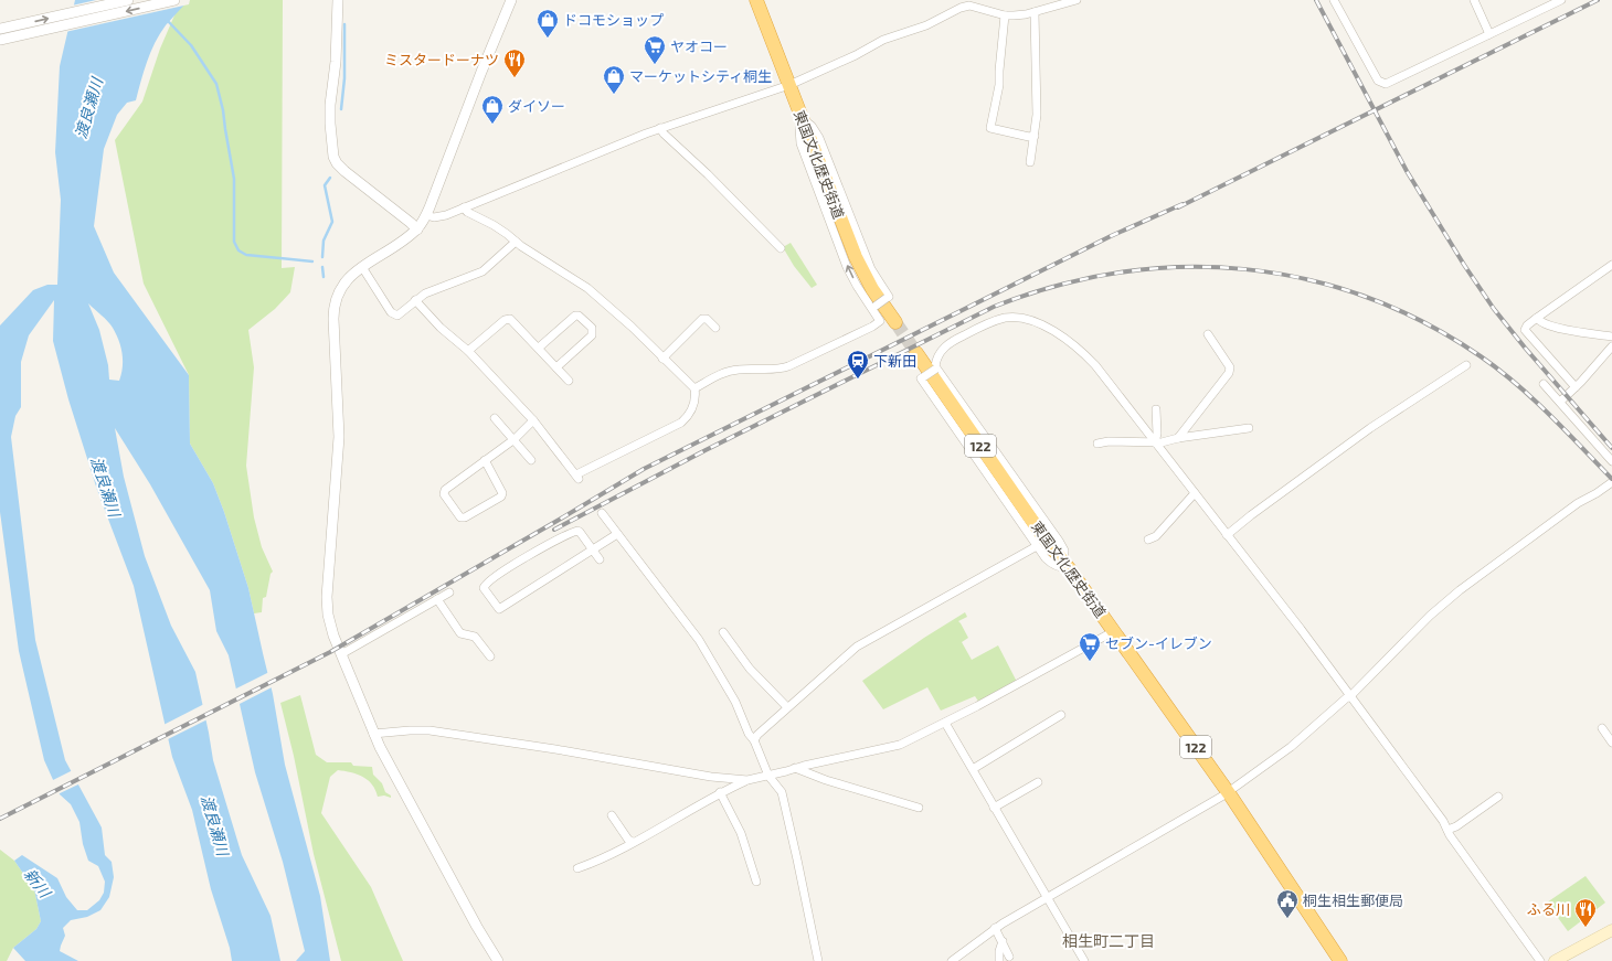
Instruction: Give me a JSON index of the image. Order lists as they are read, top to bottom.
{
  "streets": {
    "highway": ["東国文化歴史街道", "122"]
  },
  "districts": ["相生町二丁目"],
  "water": ["渡良瀬川", "新川"],
  "places": {
    "shop": ["ドコモショップ", "マーケットシティ桐生", "ダイソー"],
    "supermarket": ["ヤオコー", "セブン-イレブン"],
    "restaurant": ["ミスタードーナツ", "ふる川"],
    "station": ["下新田"],
    "public building": ["桐生相生郵便局"]
  }
}
